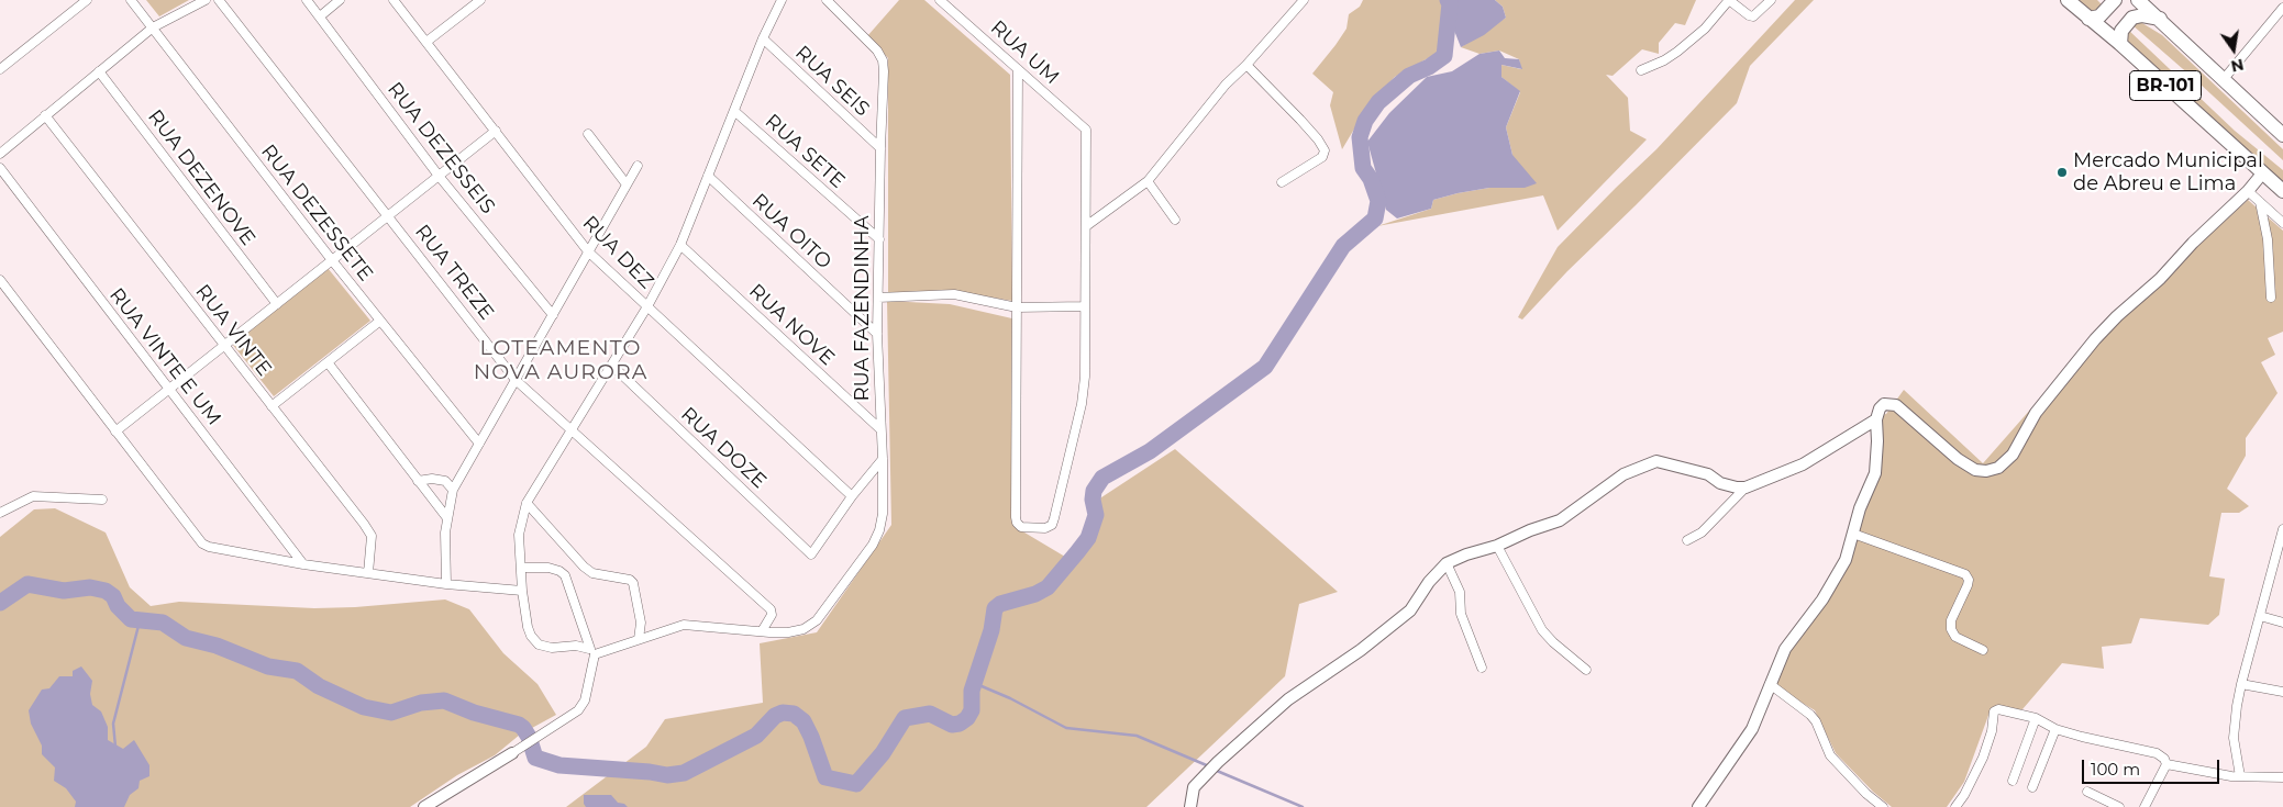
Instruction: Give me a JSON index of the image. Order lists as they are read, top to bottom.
{
  "streets": {
    "highway": ["BR-101"],
    "street": [
      "RUA UM",
      "RUA SEIS",
      "RUA DEZESSEIS",
      "RUA SETE",
      "RUA DEZENOVE",
      "RUA DEZESSETE",
      "RUA OITO",
      "RUA DEZ",
      "RUA TREZE",
      "RUA FAZENDINHA",
      "RUA NOVE",
      "RUA VINTE",
      "RUA VINTE E UM",
      "RUA DOZE"
    ]
  },
  "crossings": [
    ["RUA SEIS", "RUA FAZENDINHA"],
    ["RUA SETE", "RUA FAZENDINHA"],
    ["RUA OITO", "RUA FAZENDINHA"],
    ["RUA DEZ", "RUA DOZE"],
    ["RUA TREZE", "RUA FAZENDINHA"],
    ["RUA FAZENDINHA", "RUA NOVE"]
  ],
  "districts": ["LOTEAMENTO NOVA AURORA"],
  "places": ["Mercado Municipal de Abreu e Lima"],
  "scale_bar": "100 m",
  "north": "bottom"
}
